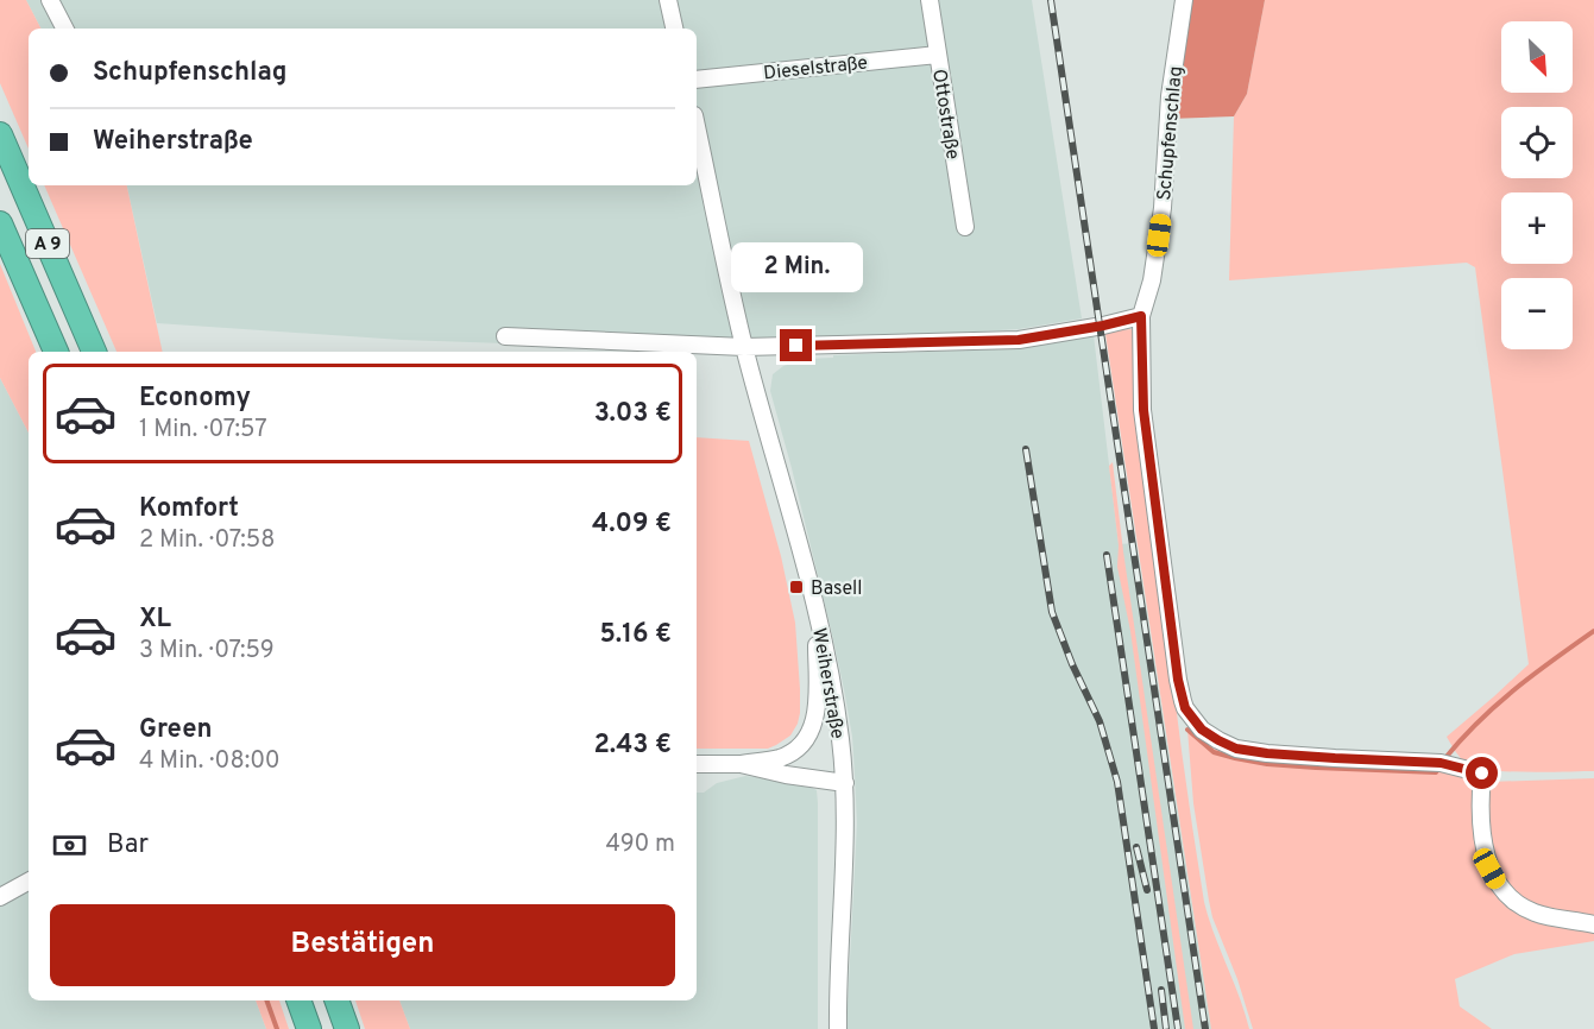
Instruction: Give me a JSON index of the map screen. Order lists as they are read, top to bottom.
{
  "streets": {
    "highway": ["A 9"],
    "street": [
      "Dieselstraße",
      "Ottostraße",
      "Schupfenschlag",
      "Weiherstraße"
    ]
  },
  "crossings": [
    ["Dieselstraße", "Ottostraße"]
  ],
  "places": {
    "transit": ["Basell"]
  },
  "north": "bottom right",
  "page": {
    "map_buttons": ["+", "−"],
    "banner": ["Schupfenschlag", "Weiherstraße"],
    "bubble": "2 Min.",
    "list": [
      {
        "name": "Economy",
        "note": "1 Min. · 07:57",
        "value": "3.03 €"
      },
      {
        "name": "Komfort",
        "note": "2 Min. · 07:58",
        "value": "4.09 €"
      },
      {
        "name": "XL",
        "note": "3 Min. · 07:59",
        "value": "5.16 €"
      },
      {
        "name": "Green",
        "note": "4 Min. · 08:00",
        "value": "2.43 €"
      }
    ],
    "pay": ["Bar", "490 m"],
    "buttons": "Bestätigen"
  }
}
